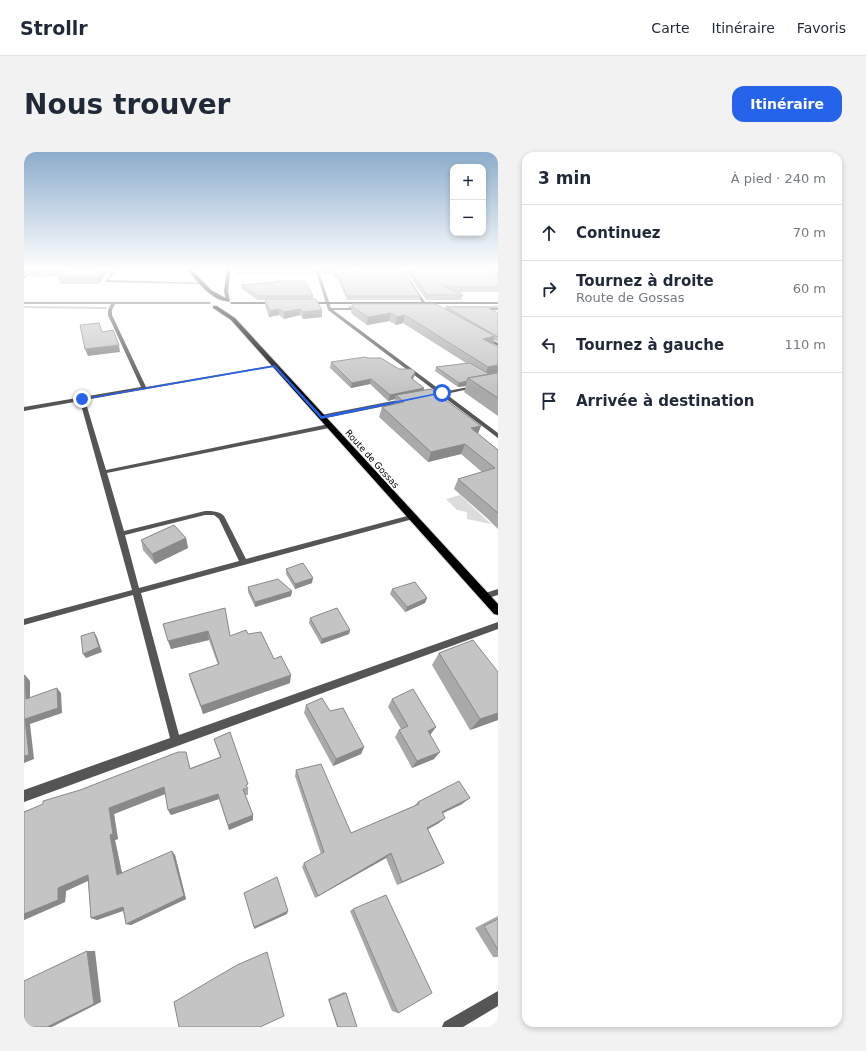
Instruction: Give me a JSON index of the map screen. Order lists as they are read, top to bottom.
{
  "streets": {
    "main road": ["Route de Gossas"]
  },
  "page": {
    "header": "Strollr",
    "nav": ["Carte", "Itinéraire", "Favoris"],
    "buttons": "Itinéraire",
    "title": "Nous trouver",
    "heading": ["3 min", "À pied · 240 m"],
    "map_buttons": ["+", "−"],
    "list": [
      ["Continuez", "70 m"],
      ["Tournez à droite", "Route de Gossas", "60 m"],
      ["Tournez à gauche", "110 m"],
      "Arrivée à destination"
    ]
  }
}
